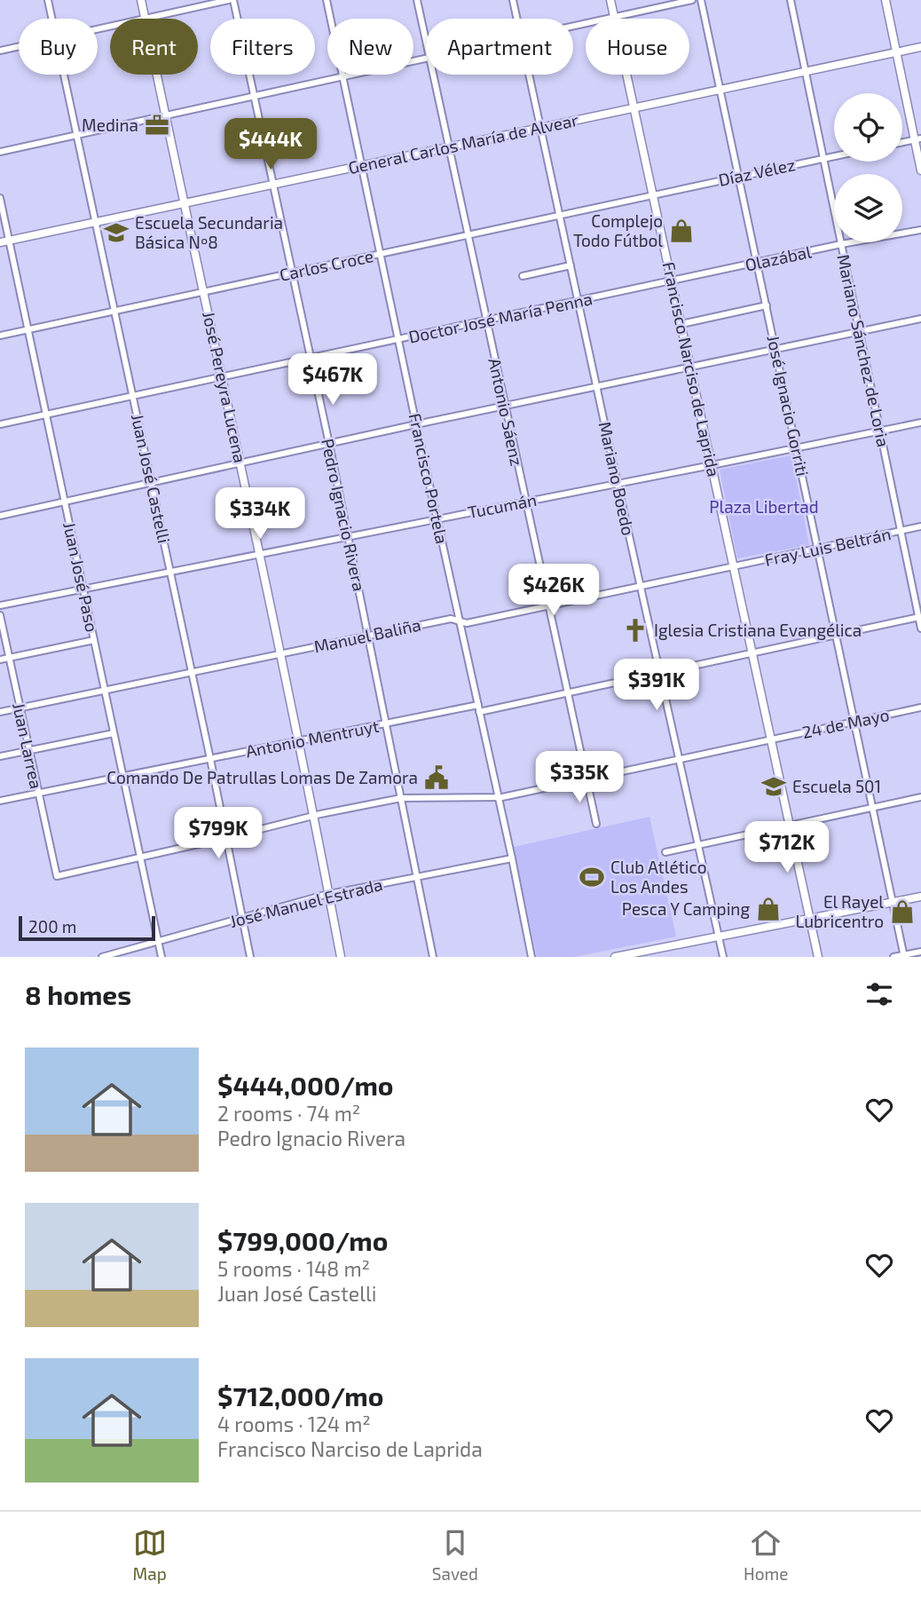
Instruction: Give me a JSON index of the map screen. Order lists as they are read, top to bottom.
{
  "streets": {
    "street": [
      "General Carlos María de Alvear",
      "Díaz Vélez",
      "Olazábal",
      "Carlos Croce",
      "Doctor José María Penna",
      "Mariano Sánchez de Loria",
      "Francisco Narciso de Laprida",
      "José Pereyra Lucena",
      "José Ignacio Gorriti",
      "Antonio Sáenz",
      "Juan José Castelli",
      "Francisco Portela",
      "Mariano Boedo",
      "Tucumán",
      "Pedro Ignacio Rivera",
      "Fray Luis Beltrán",
      "Juan José Paso",
      "Manuel Baliña",
      "24 de Mayo",
      "Antonio Mentruyt",
      "Juan Larrea",
      "José Manuel Estrada"
    ]
  },
  "crossings": [
    ["General Carlos María de Alvear", "Mariano Sánchez de Loria"],
    ["General Carlos María de Alvear", "Francisco Narciso de Laprida"],
    ["General Carlos María de Alvear", "José Pereyra Lucena"],
    ["General Carlos María de Alvear", "José Ignacio Gorriti"],
    ["General Carlos María de Alvear", "Antonio Sáenz"],
    ["General Carlos María de Alvear", "Juan José Castelli"],
    ["General Carlos María de Alvear", "Francisco Portela"],
    ["General Carlos María de Alvear", "Mariano Boedo"],
    ["General Carlos María de Alvear", "Pedro Ignacio Rivera"],
    ["General Carlos María de Alvear", "Juan José Paso"],
    ["Díaz Vélez", "Carlos Croce"],
    ["Díaz Vélez", "Mariano Sánchez de Loria"],
    ["Díaz Vélez", "Francisco Narciso de Laprida"],
    ["Díaz Vélez", "José Ignacio Gorriti"],
    ["Olazábal", "Doctor José María Penna"],
    ["Olazábal", "Mariano Sánchez de Loria"],
    ["Olazábal", "Francisco Narciso de Laprida"],
    ["Olazábal", "José Ignacio Gorriti"],
    ["Carlos Croce", "Francisco Narciso de Laprida"],
    ["Carlos Croce", "José Pereyra Lucena"],
    ["Carlos Croce", "Antonio Sáenz"],
    ["Carlos Croce", "Juan José Castelli"],
    ["Carlos Croce", "Francisco Portela"],
    ["Carlos Croce", "Mariano Boedo"],
    ["Carlos Croce", "Pedro Ignacio Rivera"],
    ["Carlos Croce", "Juan José Paso"],
    ["Doctor José María Penna", "Francisco Narciso de Laprida"],
    ["Doctor José María Penna", "José Pereyra Lucena"],
    ["Doctor José María Penna", "Antonio Sáenz"],
    ["Doctor José María Penna", "Juan José Castelli"],
    ["Doctor José María Penna", "Francisco Portela"],
    ["Doctor José María Penna", "Mariano Boedo"],
    ["Doctor José María Penna", "Pedro Ignacio Rivera"],
    ["Doctor José María Penna", "Juan José Paso"],
    ["Mariano Sánchez de Loria", "Tucumán"],
    ["Mariano Sánchez de Loria", "Fray Luis Beltrán"],
    ["Mariano Sánchez de Loria", "Antonio Mentruyt"],
    ["Francisco Narciso de Laprida", "Tucumán"],
    ["Francisco Narciso de Laprida", "Fray Luis Beltrán"],
    ["Francisco Narciso de Laprida", "Manuel Baliña"],
    ["Francisco Narciso de Laprida", "24 de Mayo"],
    ["Francisco Narciso de Laprida", "Antonio Mentruyt"],
    ["José Pereyra Lucena", "Tucumán"],
    ["José Pereyra Lucena", "Manuel Baliña"],
    ["José Pereyra Lucena", "24 de Mayo"],
    ["José Pereyra Lucena", "Antonio Mentruyt"],
    ["José Pereyra Lucena", "José Manuel Estrada"],
    ["José Ignacio Gorriti", "Tucumán"],
    ["José Ignacio Gorriti", "Fray Luis Beltrán"],
    ["José Ignacio Gorriti", "24 de Mayo"],
    ["José Ignacio Gorriti", "Antonio Mentruyt"],
    ["Antonio Sáenz", "Tucumán"],
    ["Antonio Sáenz", "Manuel Baliña"],
    ["Antonio Sáenz", "24 de Mayo"],
    ["Antonio Sáenz", "Antonio Mentruyt"],
    ["Juan José Castelli", "Tucumán"],
    ["Juan José Castelli", "Manuel Baliña"],
    ["Juan José Castelli", "24 de Mayo"],
    ["Juan José Castelli", "Antonio Mentruyt"],
    ["Juan José Castelli", "José Manuel Estrada"],
    ["Francisco Portela", "Tucumán"],
    ["Francisco Portela", "Manuel Baliña"],
    ["Francisco Portela", "24 de Mayo"],
    ["Francisco Portela", "Antonio Mentruyt"],
    ["Francisco Portela", "José Manuel Estrada"],
    ["Mariano Boedo", "Tucumán"],
    ["Mariano Boedo", "Manuel Baliña"],
    ["Mariano Boedo", "24 de Mayo"],
    ["Mariano Boedo", "Antonio Mentruyt"],
    ["Tucumán", "Pedro Ignacio Rivera"],
    ["Tucumán", "Juan José Paso"],
    ["Pedro Ignacio Rivera", "Manuel Baliña"],
    ["Pedro Ignacio Rivera", "24 de Mayo"],
    ["Pedro Ignacio Rivera", "Antonio Mentruyt"],
    ["Pedro Ignacio Rivera", "José Manuel Estrada"],
    ["Fray Luis Beltrán", "Manuel Baliña"],
    ["Juan José Paso", "Manuel Baliña"],
    ["Juan José Paso", "24 de Mayo"],
    ["Juan José Paso", "Antonio Mentruyt"],
    ["Juan José Paso", "José Manuel Estrada"],
    ["Manuel Baliña", "Juan Larrea"],
    ["24 de Mayo", "Juan Larrea"],
    ["Antonio Mentruyt", "Juan Larrea"]
  ],
  "parks": ["Plaza Libertad"],
  "places": {
    "office": ["Medina"],
    "shop": ["Complejo Todo Fútbol", "Pesca Y Camping", "El Rayel Lubricentro"],
    "school or university": ["Escuela Secundaria Básica Nº8", "Escuela 501"],
    "church": ["Iglesia Cristiana Evangélica"],
    "public building": ["Comando De Patrullas Lomas De Zamora"],
    "sports": ["Club Atlético Los Andes"]
  },
  "scale_bar": "200 m",
  "page": {
    "chip": [
      "Buy",
      "Rent",
      "Filters",
      "New",
      "Apartment",
      "House"
    ],
    "price": [
      "$444K",
      "$467K",
      "$334K",
      "$426K",
      "$391K",
      "$335K",
      "$799K",
      "$712K"
    ],
    "scale": "200 m",
    "heading": "8 homes",
    "list": [
      {
        "name": "$444,000/mo",
        "note": "2 rooms · 74 m² · Pedro Ignacio Rivera"
      },
      {
        "name": "$799,000/mo",
        "note": "5 rooms · 148 m² · Juan José Castelli"
      },
      {
        "name": "$712,000/mo",
        "note": "4 rooms · 124 m² · Francisco Narciso de Laprida"
      }
    ],
    "tabs": ["Map", "Saved", "Home"]
  }
}
